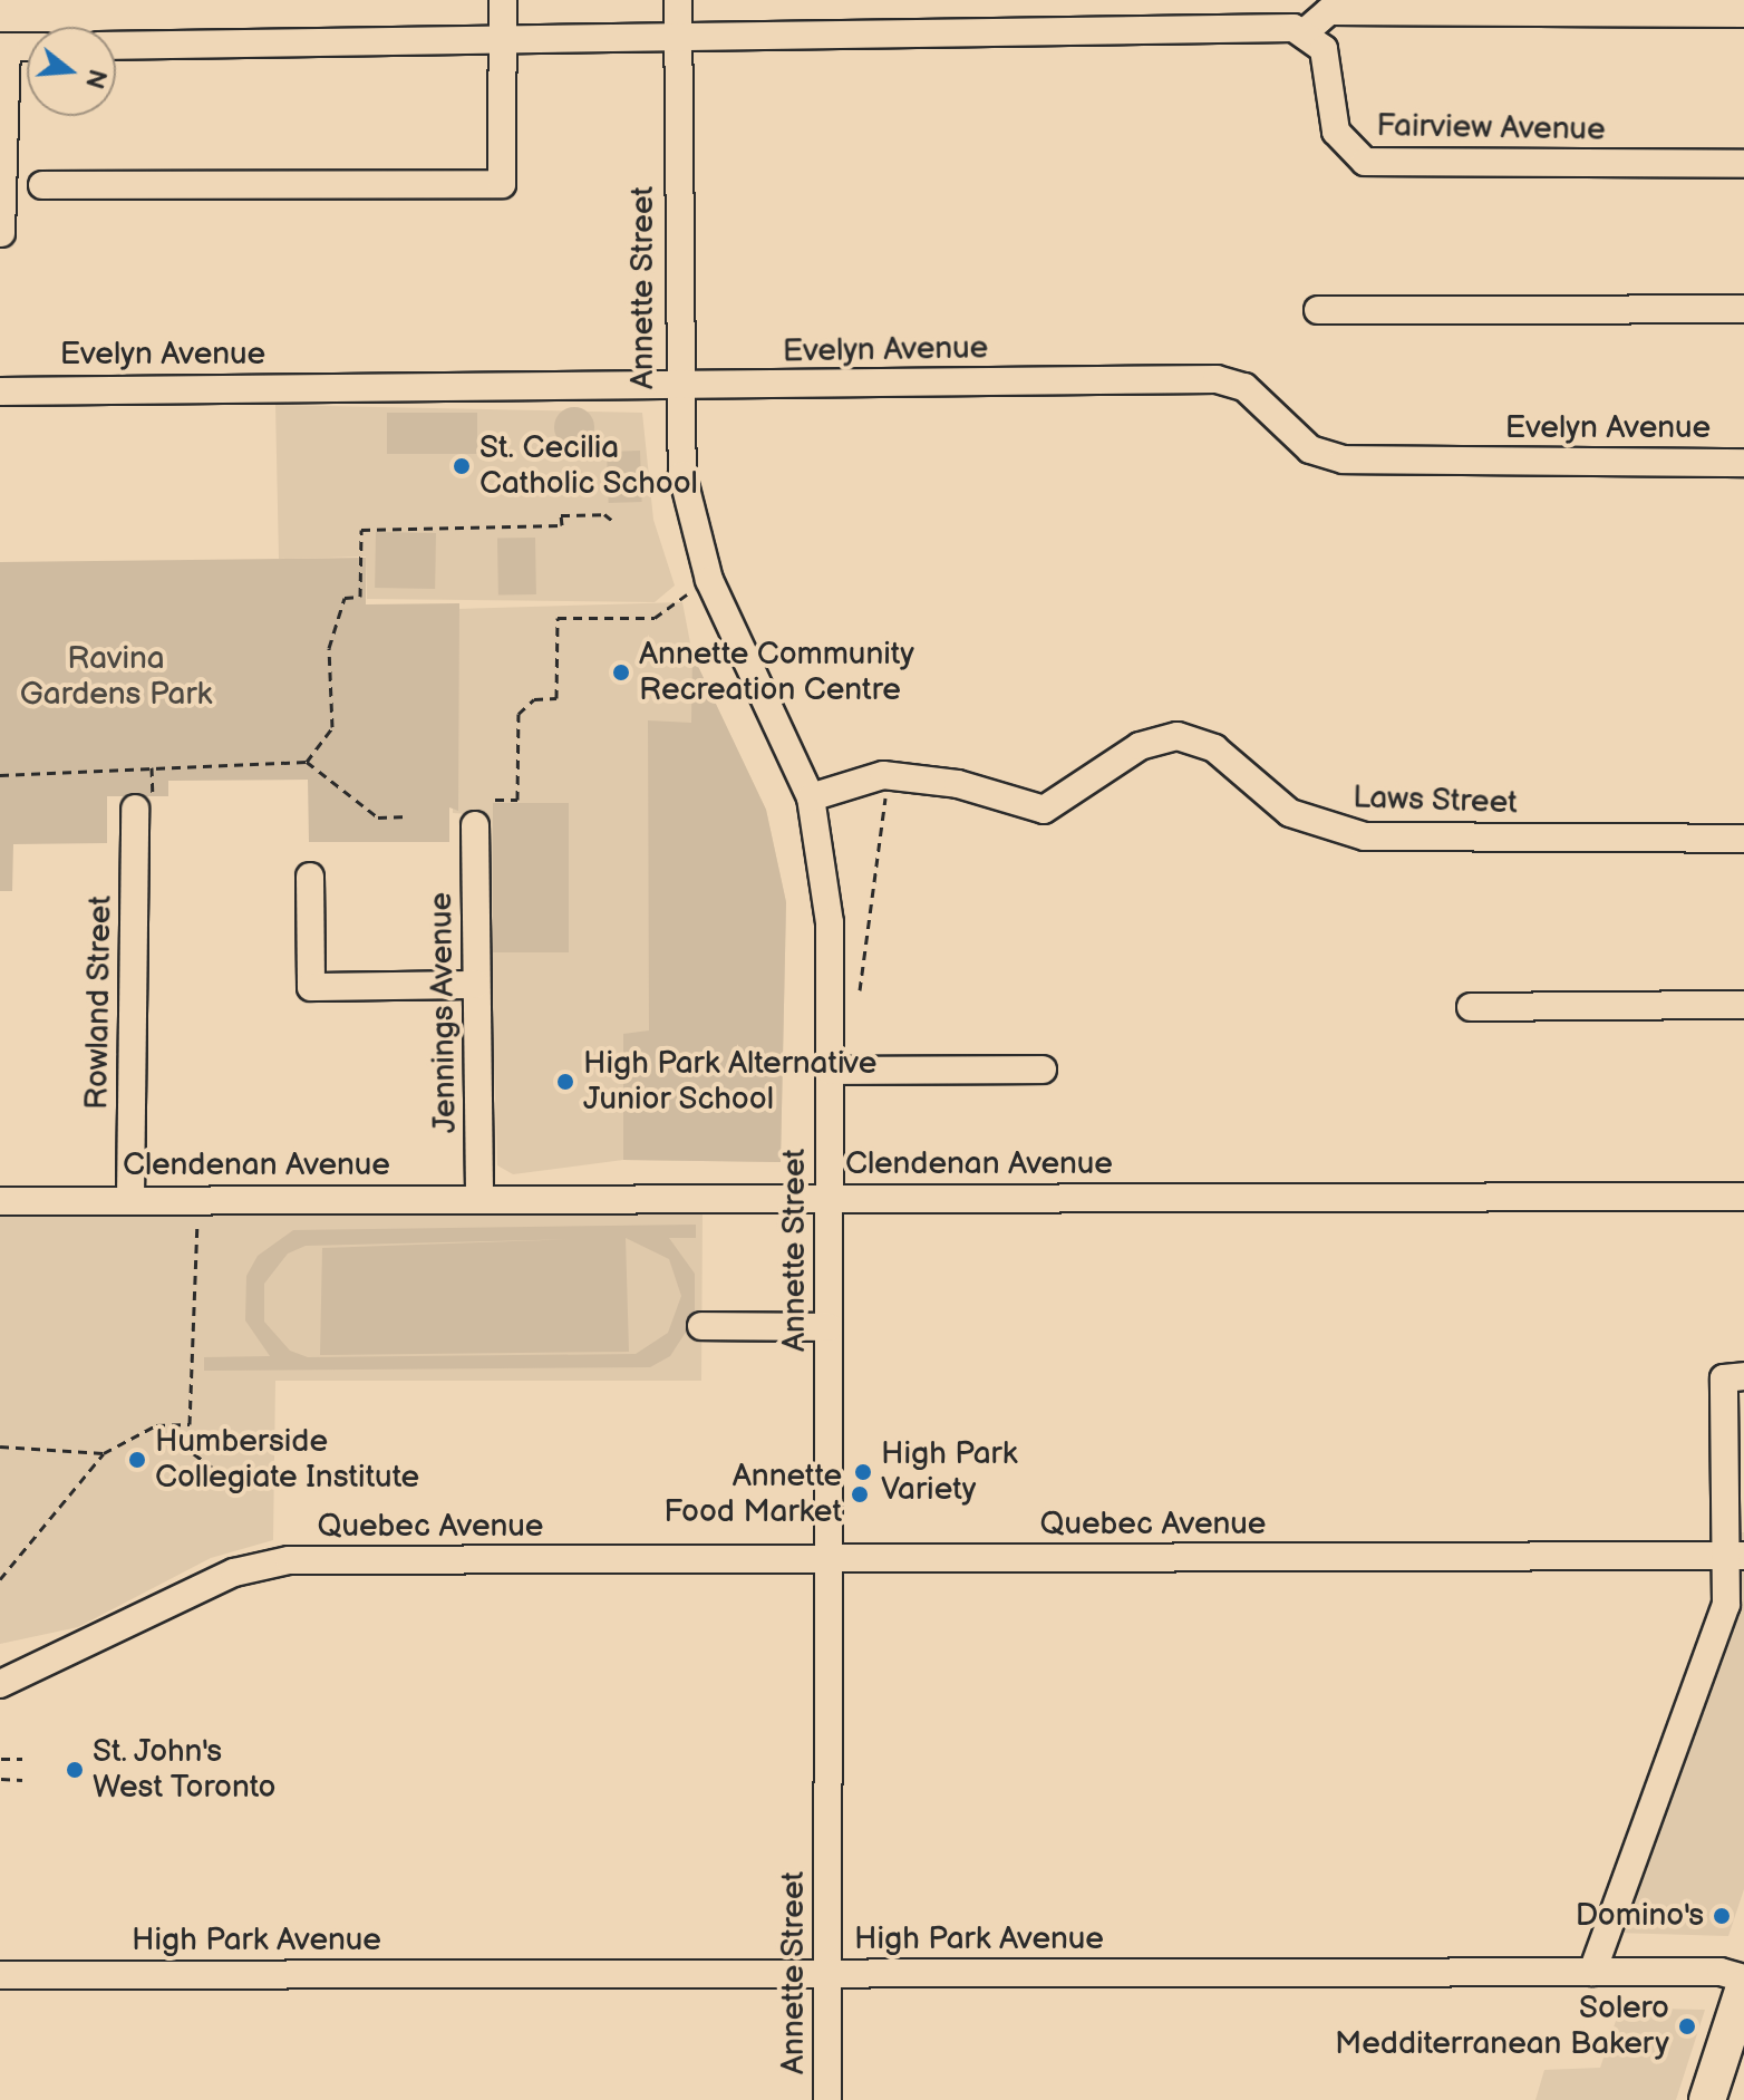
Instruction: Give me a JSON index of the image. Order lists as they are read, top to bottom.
{
  "streets": {
    "street": [
      "Fairview Avenue",
      "Annette Street",
      "Evelyn Avenue",
      "Laws Street",
      "Rowland Street",
      "Jennings Avenue",
      "Clendenan Avenue",
      "Quebec Avenue",
      "High Park Avenue"
    ]
  },
  "crossings": [
    ["Annette Street", "Evelyn Avenue"],
    ["Annette Street", "Laws Street"],
    ["Annette Street", "Clendenan Avenue"],
    ["Annette Street", "Quebec Avenue"],
    ["Annette Street", "High Park Avenue"],
    ["Rowland Street", "Clendenan Avenue"],
    ["Jennings Avenue", "Clendenan Avenue"]
  ],
  "parks": ["Ravina Gardens Park"],
  "places": [
    "St. Cecilia Catholic School",
    "Annette Community Recreation Centre",
    "High Park Alternative Junior School",
    "Humberside Collegiate Institute",
    "High Park Variety",
    "Annette Food Market",
    "St. John's West Toronto",
    "Domino's",
    "Solero Medditerranean Bakery"
  ],
  "north": "right"
}
